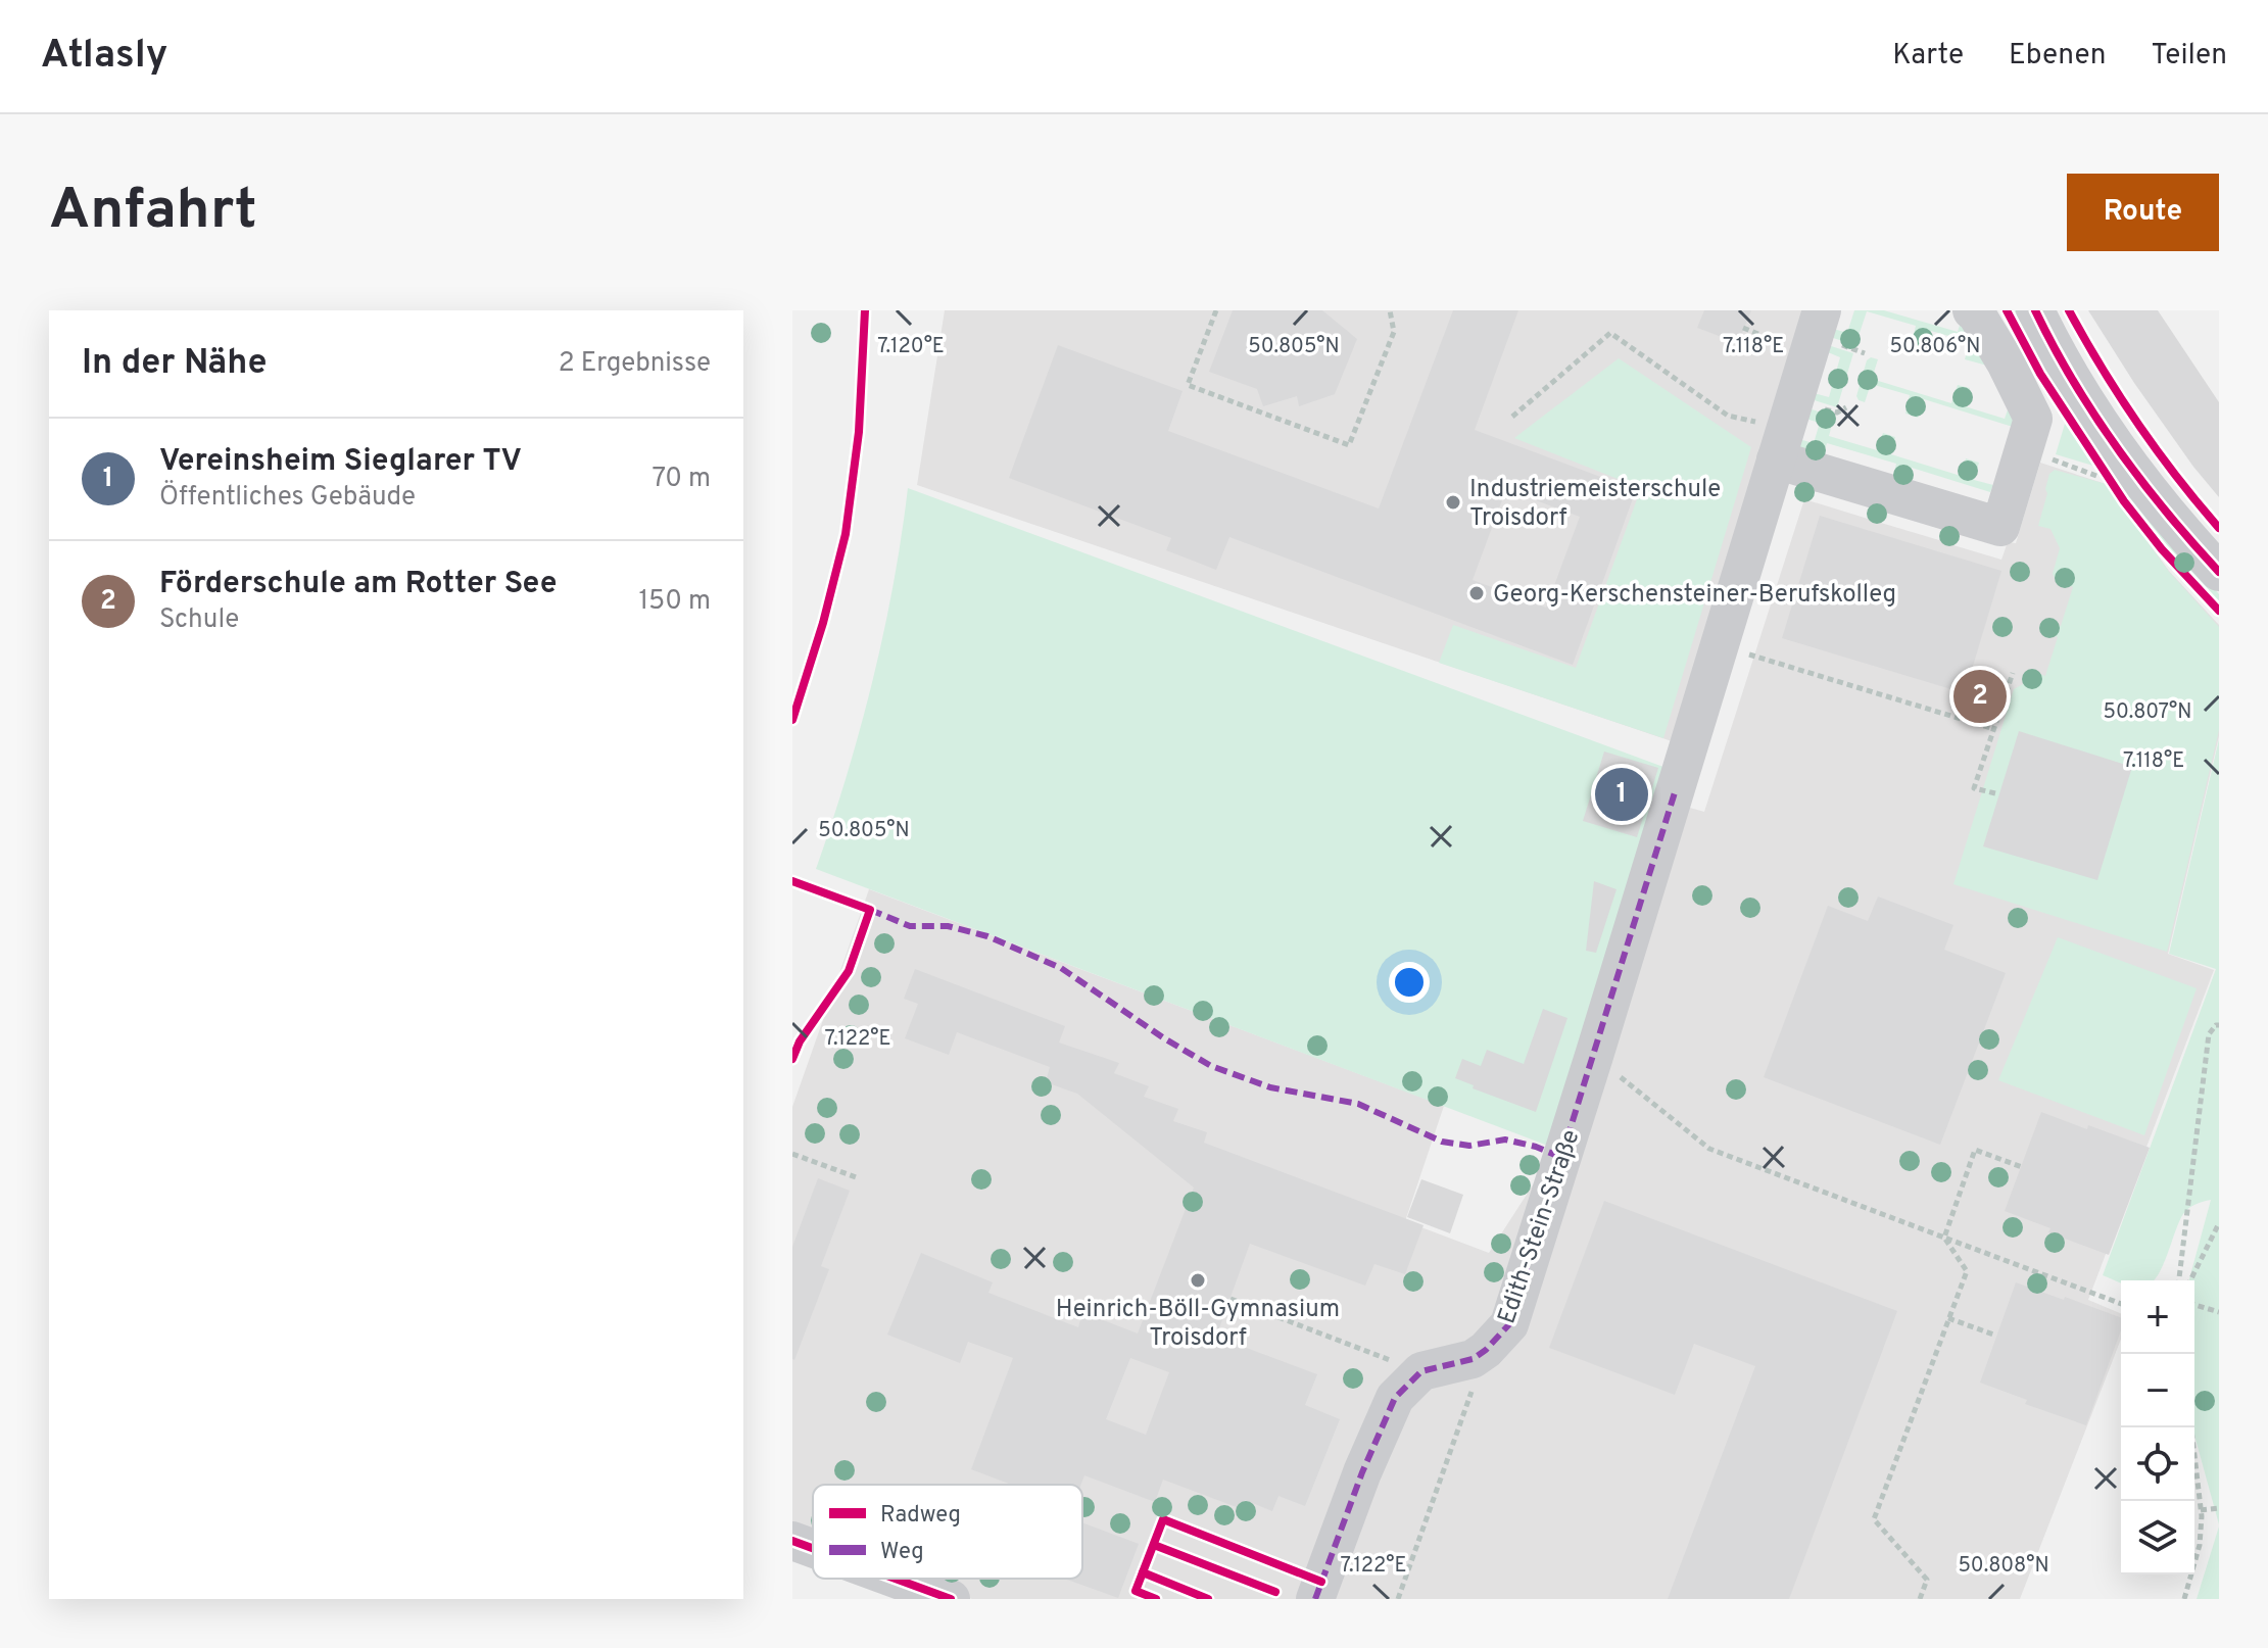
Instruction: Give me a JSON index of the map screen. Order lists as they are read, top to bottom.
{
  "streets": {
    "street": ["Edith-Stein-Straße"]
  },
  "places": ["Industriemeisterschule Troisdorf", "Georg-Kerschensteiner-Berufskolleg", "Heinrich-Böll-Gymnasium Troisdorf"],
  "legend": ["Radweg", "Weg"],
  "page": {
    "header": "Atlasly",
    "nav": ["Karte", "Ebenen", "Teilen"],
    "buttons": "Route",
    "title": "Anfahrt",
    "heading": ["In der Nähe", "2 Ergebnisse"],
    "list": [
      {
        "mark": "1",
        "name": "Vereinsheim Sieglarer TV",
        "note": "Öffentliches Gebäude",
        "value": "70 m"
      },
      {
        "mark": "2",
        "name": "Förderschule am Rotter See",
        "note": "Schule",
        "value": "150 m"
      }
    ],
    "pins": ["2", "1"],
    "map_buttons": ["+", "−"]
  },
  "coordinates": [
    "7.120°E",
    "7.118°E",
    "50.805°N",
    "50.806°N",
    "50.807°N",
    "7.122°E",
    "50.808°N"
  ]
}
